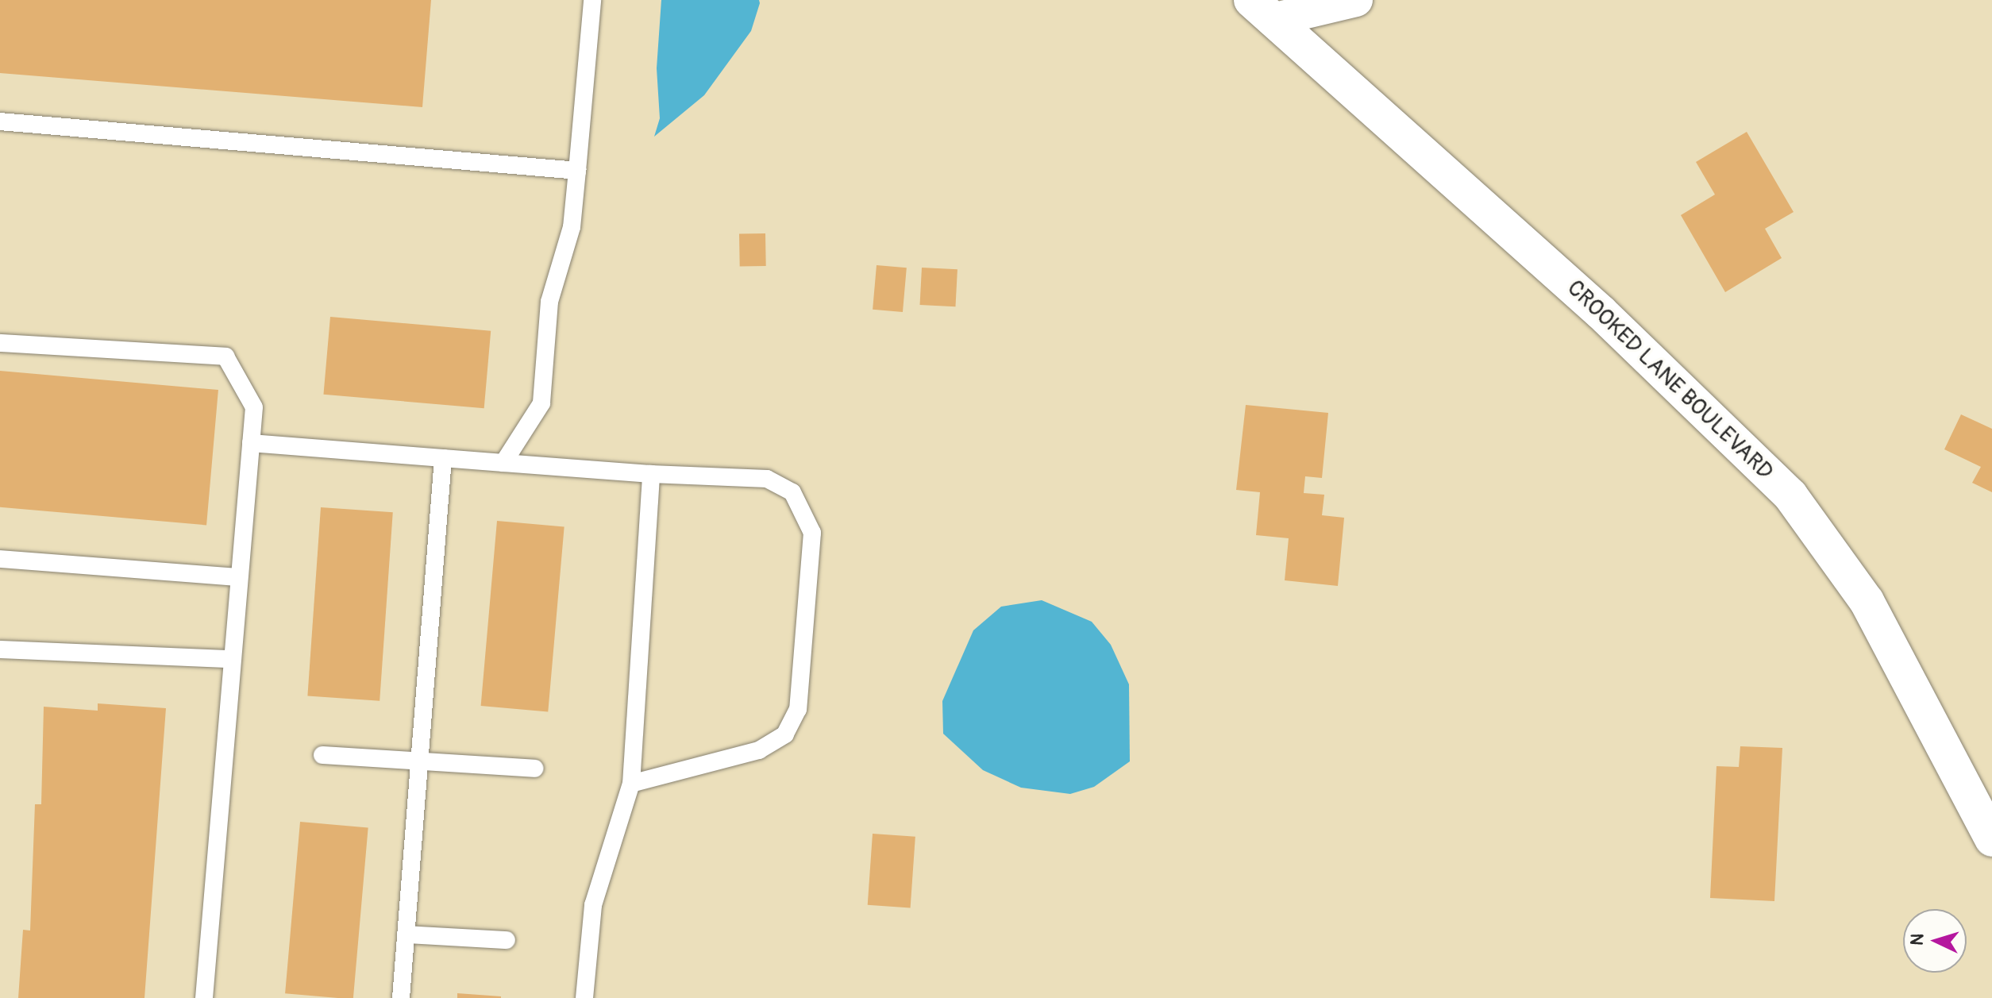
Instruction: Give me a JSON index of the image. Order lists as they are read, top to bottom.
{
  "streets": {
    "street": ["CROOKED LANE BOULEVARD"]
  },
  "north": "left"
}
